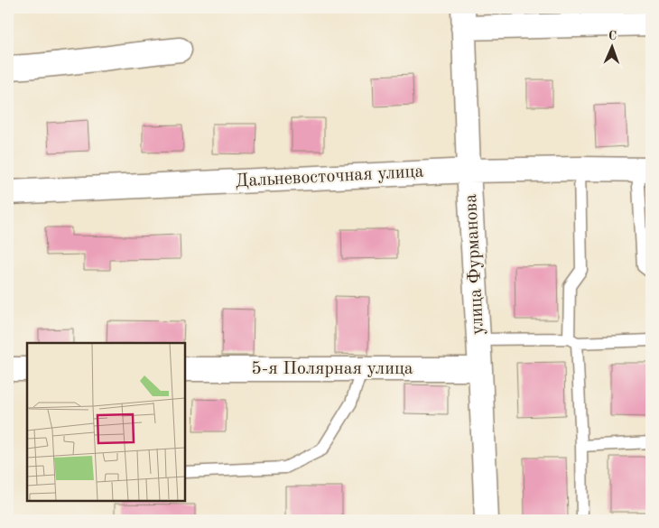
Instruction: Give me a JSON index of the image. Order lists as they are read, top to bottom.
{
  "streets": {
    "street": ["Дальневосточная улица", "улица Фурманова", "5-я Полярная улица"]
  },
  "crossings": [
    ["Дальневосточная улица", "улица Фурманова"],
    ["улица Фурманова", "5-я Полярная улица"]
  ],
  "north": "top"
}
